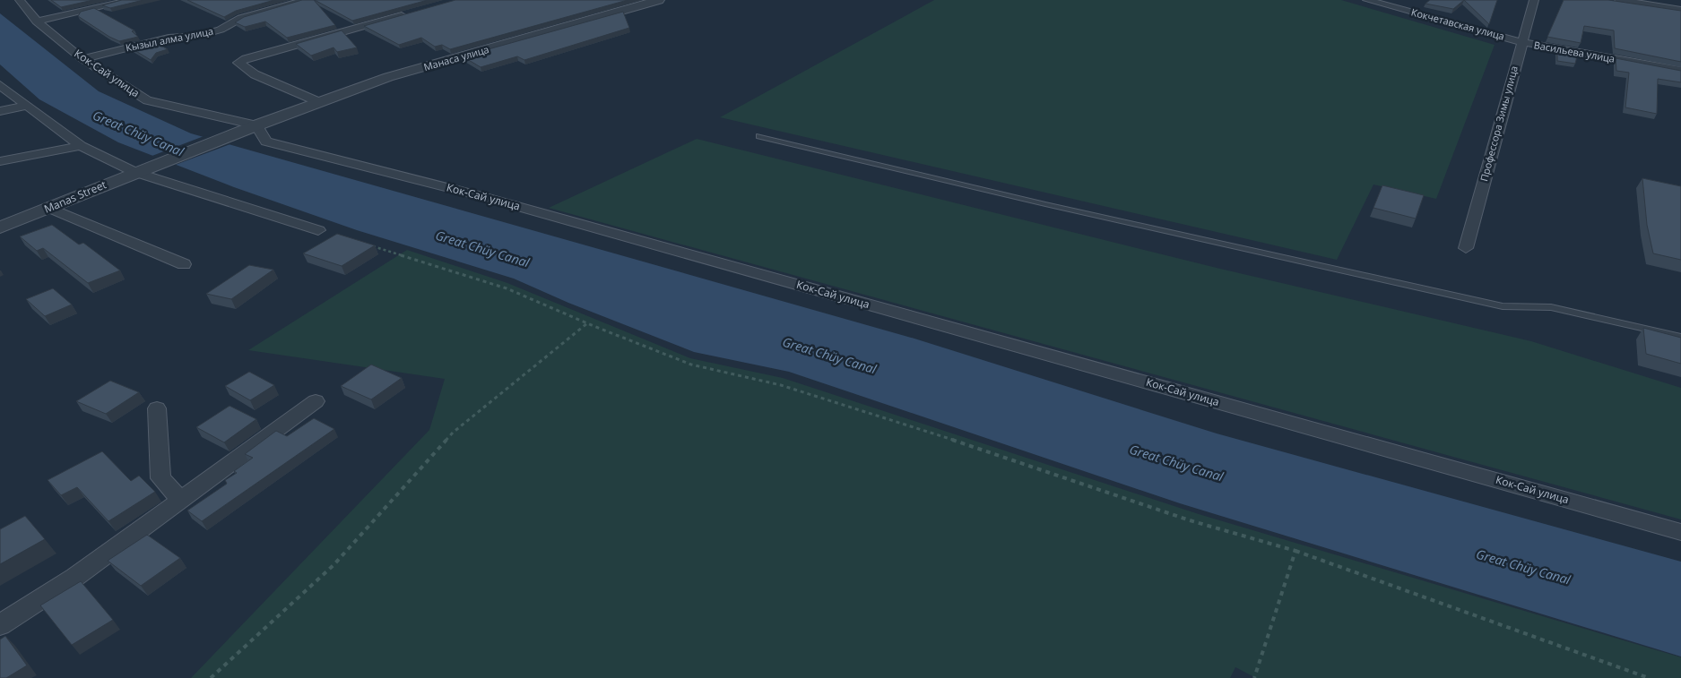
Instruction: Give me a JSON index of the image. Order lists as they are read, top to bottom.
{
  "streets": {
    "street": [
      "Кокчетавская улица",
      "Кызыл алма улица",
      "Васильева улица",
      "Манаса улица",
      "Кок-Сай улица",
      "Профессора Зимы улица",
      "Manas Street"
    ]
  },
  "crossings": [
    ["Кокчетавская улица", "Васильева улица"],
    ["Кокчетавская улица", "Профессора Зимы улица"],
    ["Кызыл алма улица", "Кок-Сай улица"],
    ["Васильева улица", "Профессора Зимы улица"],
    ["Манаса улица", "Кок-Сай улица"],
    ["Манаса улица", "Manas Street"]
  ],
  "water": ["Great Chüy Canal"]
}
